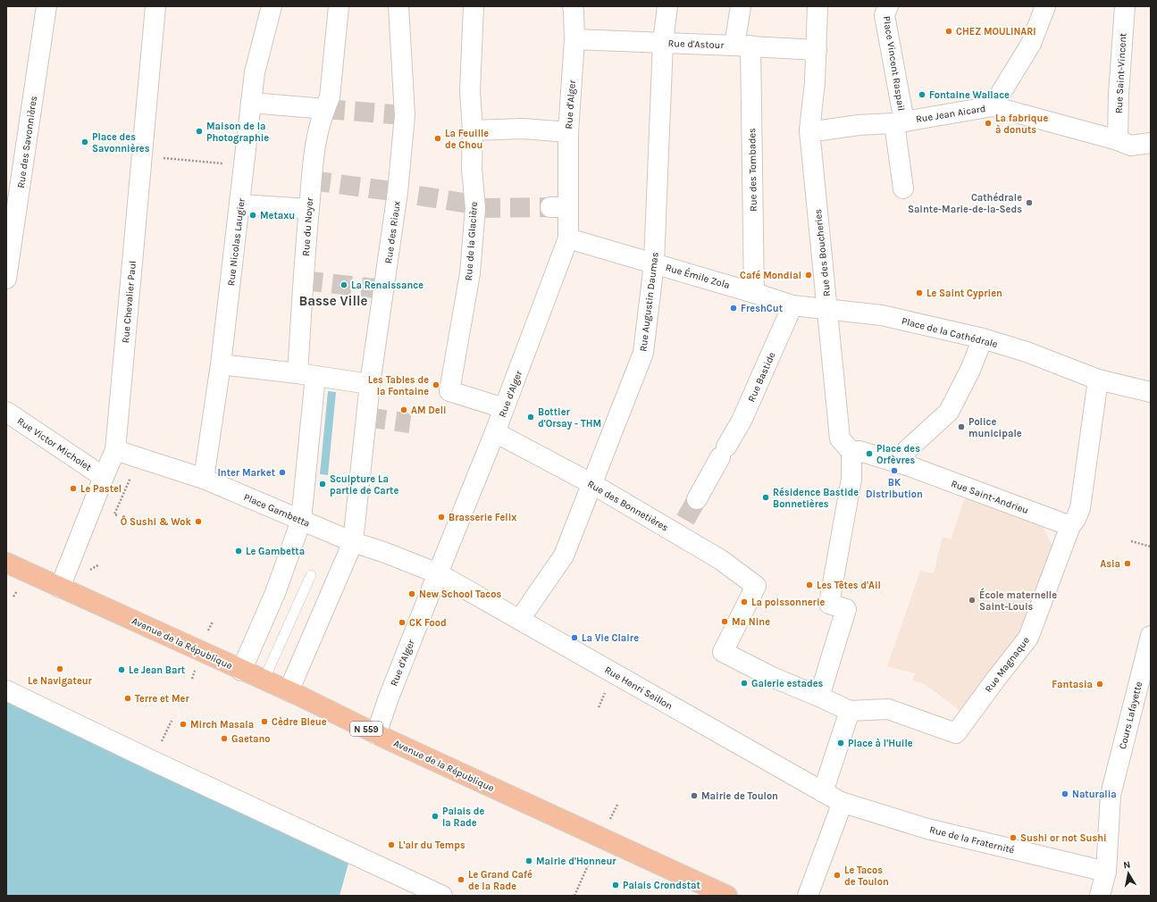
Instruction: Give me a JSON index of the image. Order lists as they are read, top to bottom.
{
  "streets": {
    "main road": ["Avenue de la République", "N 559"],
    "street": [
      "Rue d'Astour",
      "Place Vincent Raspail",
      "Rue Saint-Vincent",
      "Rue d'Alger",
      "Rue Jean Aicard",
      "Rue des Savonnières",
      "Rue des Tombades",
      "Rue du Noyer",
      "Rue des Riaux",
      "Rue de la Glacière",
      "Rue Nicolas Laugier",
      "Rue des Boucheries",
      "Rue Émile Zola",
      "Rue Chevalier Paul",
      "Rue Augustin Daumas",
      "Place de la Cathédrale",
      "Rue Bastide",
      "Rue Victor Micholet",
      "Rue Saint-Andrieu",
      "Rue des Bonnetières",
      "Place Gambetta",
      "Rue Magnaque",
      "Rue Henri Seillon",
      "Cours Lafayette",
      "Rue de la Fraternité"
    ]
  },
  "crossings": [
    ["Rue d'Astour", "Rue d'Alger"],
    ["Rue d'Astour", "Rue des Tombades"],
    ["Rue d'Astour", "Rue des Boucheries"],
    ["Rue d'Astour", "Rue Augustin Daumas"],
    ["Place Vincent Raspail", "Rue Jean Aicard"],
    ["Rue Saint-Vincent", "Rue Jean Aicard"],
    ["Rue d'Alger", "Rue de la Glacière"],
    ["Rue d'Alger", "Rue Émile Zola"],
    ["Rue d'Alger", "Rue des Bonnetières"],
    ["Rue d'Alger", "Place Gambetta"],
    ["Rue d'Alger", "Avenue de la République"],
    ["Rue d'Alger", "Rue Henri Seillon"],
    ["Rue Jean Aicard", "Rue des Boucheries"],
    ["Rue des Tombades", "Rue Émile Zola"],
    ["Rue du Noyer", "Place Gambetta"],
    ["Rue du Noyer", "Avenue de la République"],
    ["Rue des Riaux", "Place Gambetta"],
    ["Rue des Riaux", "Avenue de la République"],
    ["Rue Nicolas Laugier", "Place Gambetta"],
    ["Rue des Boucheries", "Rue Émile Zola"],
    ["Rue des Boucheries", "Place de la Cathédrale"],
    ["Rue Émile Zola", "Rue Augustin Daumas"],
    ["Rue Émile Zola", "Place de la Cathédrale"],
    ["Rue Émile Zola", "Rue Bastide"],
    ["Rue Chevalier Paul", "Rue Victor Micholet"],
    ["Rue Chevalier Paul", "Place Gambetta"],
    ["Rue Chevalier Paul", "Avenue de la République"],
    ["Rue Augustin Daumas", "Rue des Bonnetières"],
    ["Rue Augustin Daumas", "Rue Henri Seillon"],
    ["Place de la Cathédrale", "Rue Magnaque"],
    ["Rue Saint-Andrieu", "Rue Magnaque"],
    ["Place Gambetta", "Rue Henri Seillon"],
    ["Rue Henri Seillon", "Rue de la Fraternité"],
    ["Cours Lafayette", "Rue de la Fraternité"]
  ],
  "districts": ["Basse Ville"],
  "places": [
    "CHEZ MOULINARI",
    "Fontaine Wallace",
    "La fabrique à donuts",
    "Maison de la Photographie",
    "La Feuille de Chou",
    "Place des Savonnières",
    "Cathédrale Sainte-Marie-de-la-Seds",
    "Metaxu",
    "Café Mondial",
    "La Renaissance",
    "Le Saint Cyprien",
    "FreshCut",
    "Les Tables de la Fontaine",
    "AM Deli",
    "Bottier d'Orsay - THM",
    "Police municipale",
    "Place des Orfèvres",
    "BK Distribution",
    "Inter Market",
    "Sculpture La partie de Carte",
    "Le Pastel",
    "Résidence Bastide Bonnetières",
    "Brasserie Felix",
    "Ô Sushi & Wok",
    "Le Gambetta",
    "Asia",
    "Les Têtes d'Ail",
    "New School Tacos",
    "École maternelle Saint-Louis",
    "La poissonnerie",
    "Ma Nine",
    "CK Food",
    "La Vie Claire",
    "Le Navigateur",
    "Le Jean Bart",
    "Galerie estades",
    "Fantasia",
    "Terre et Mer",
    "Cèdre Bleue",
    "Mirch Masala",
    "Gaetano",
    "Place à l'Huile",
    "Naturalia",
    "Mairie de Toulon",
    "Palais de la Rade",
    "Sushi or not Sushi",
    "L'air du Temps",
    "Mairie d'Honneur",
    "Le Tacos de Toulon",
    "Le Grand Café de la Rade",
    "Palais Crondstat"
  ],
  "north": "top"
}
